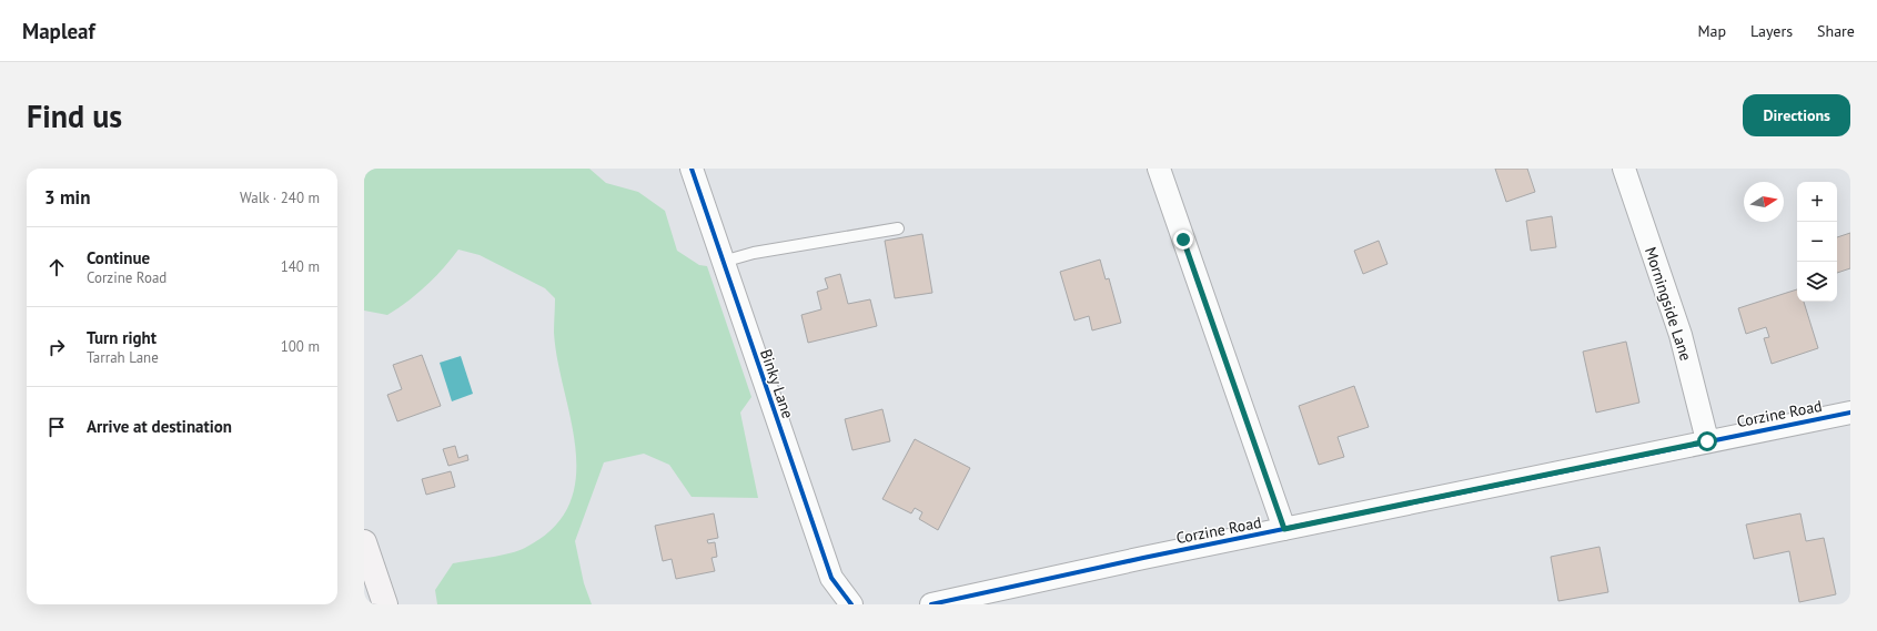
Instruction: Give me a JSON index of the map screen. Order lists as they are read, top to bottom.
{
  "streets": {
    "street": ["Morningside Lane", "Binky Lane", "Corzine Road"]
  },
  "crossings": [
    ["Morningside Lane", "Corzine Road"]
  ],
  "north": "right",
  "page": {
    "header": "Mapleaf",
    "nav": ["Map", "Layers", "Share"],
    "buttons": "Directions",
    "title": "Find us",
    "heading": ["3 min", "Walk · 240 m"],
    "map_buttons": ["+", "−"],
    "list": [
      ["Continue", "Corzine Road", "140 m"],
      ["Turn right", "Tarrah Lane", "100 m"],
      "Arrive at destination"
    ]
  }
}
